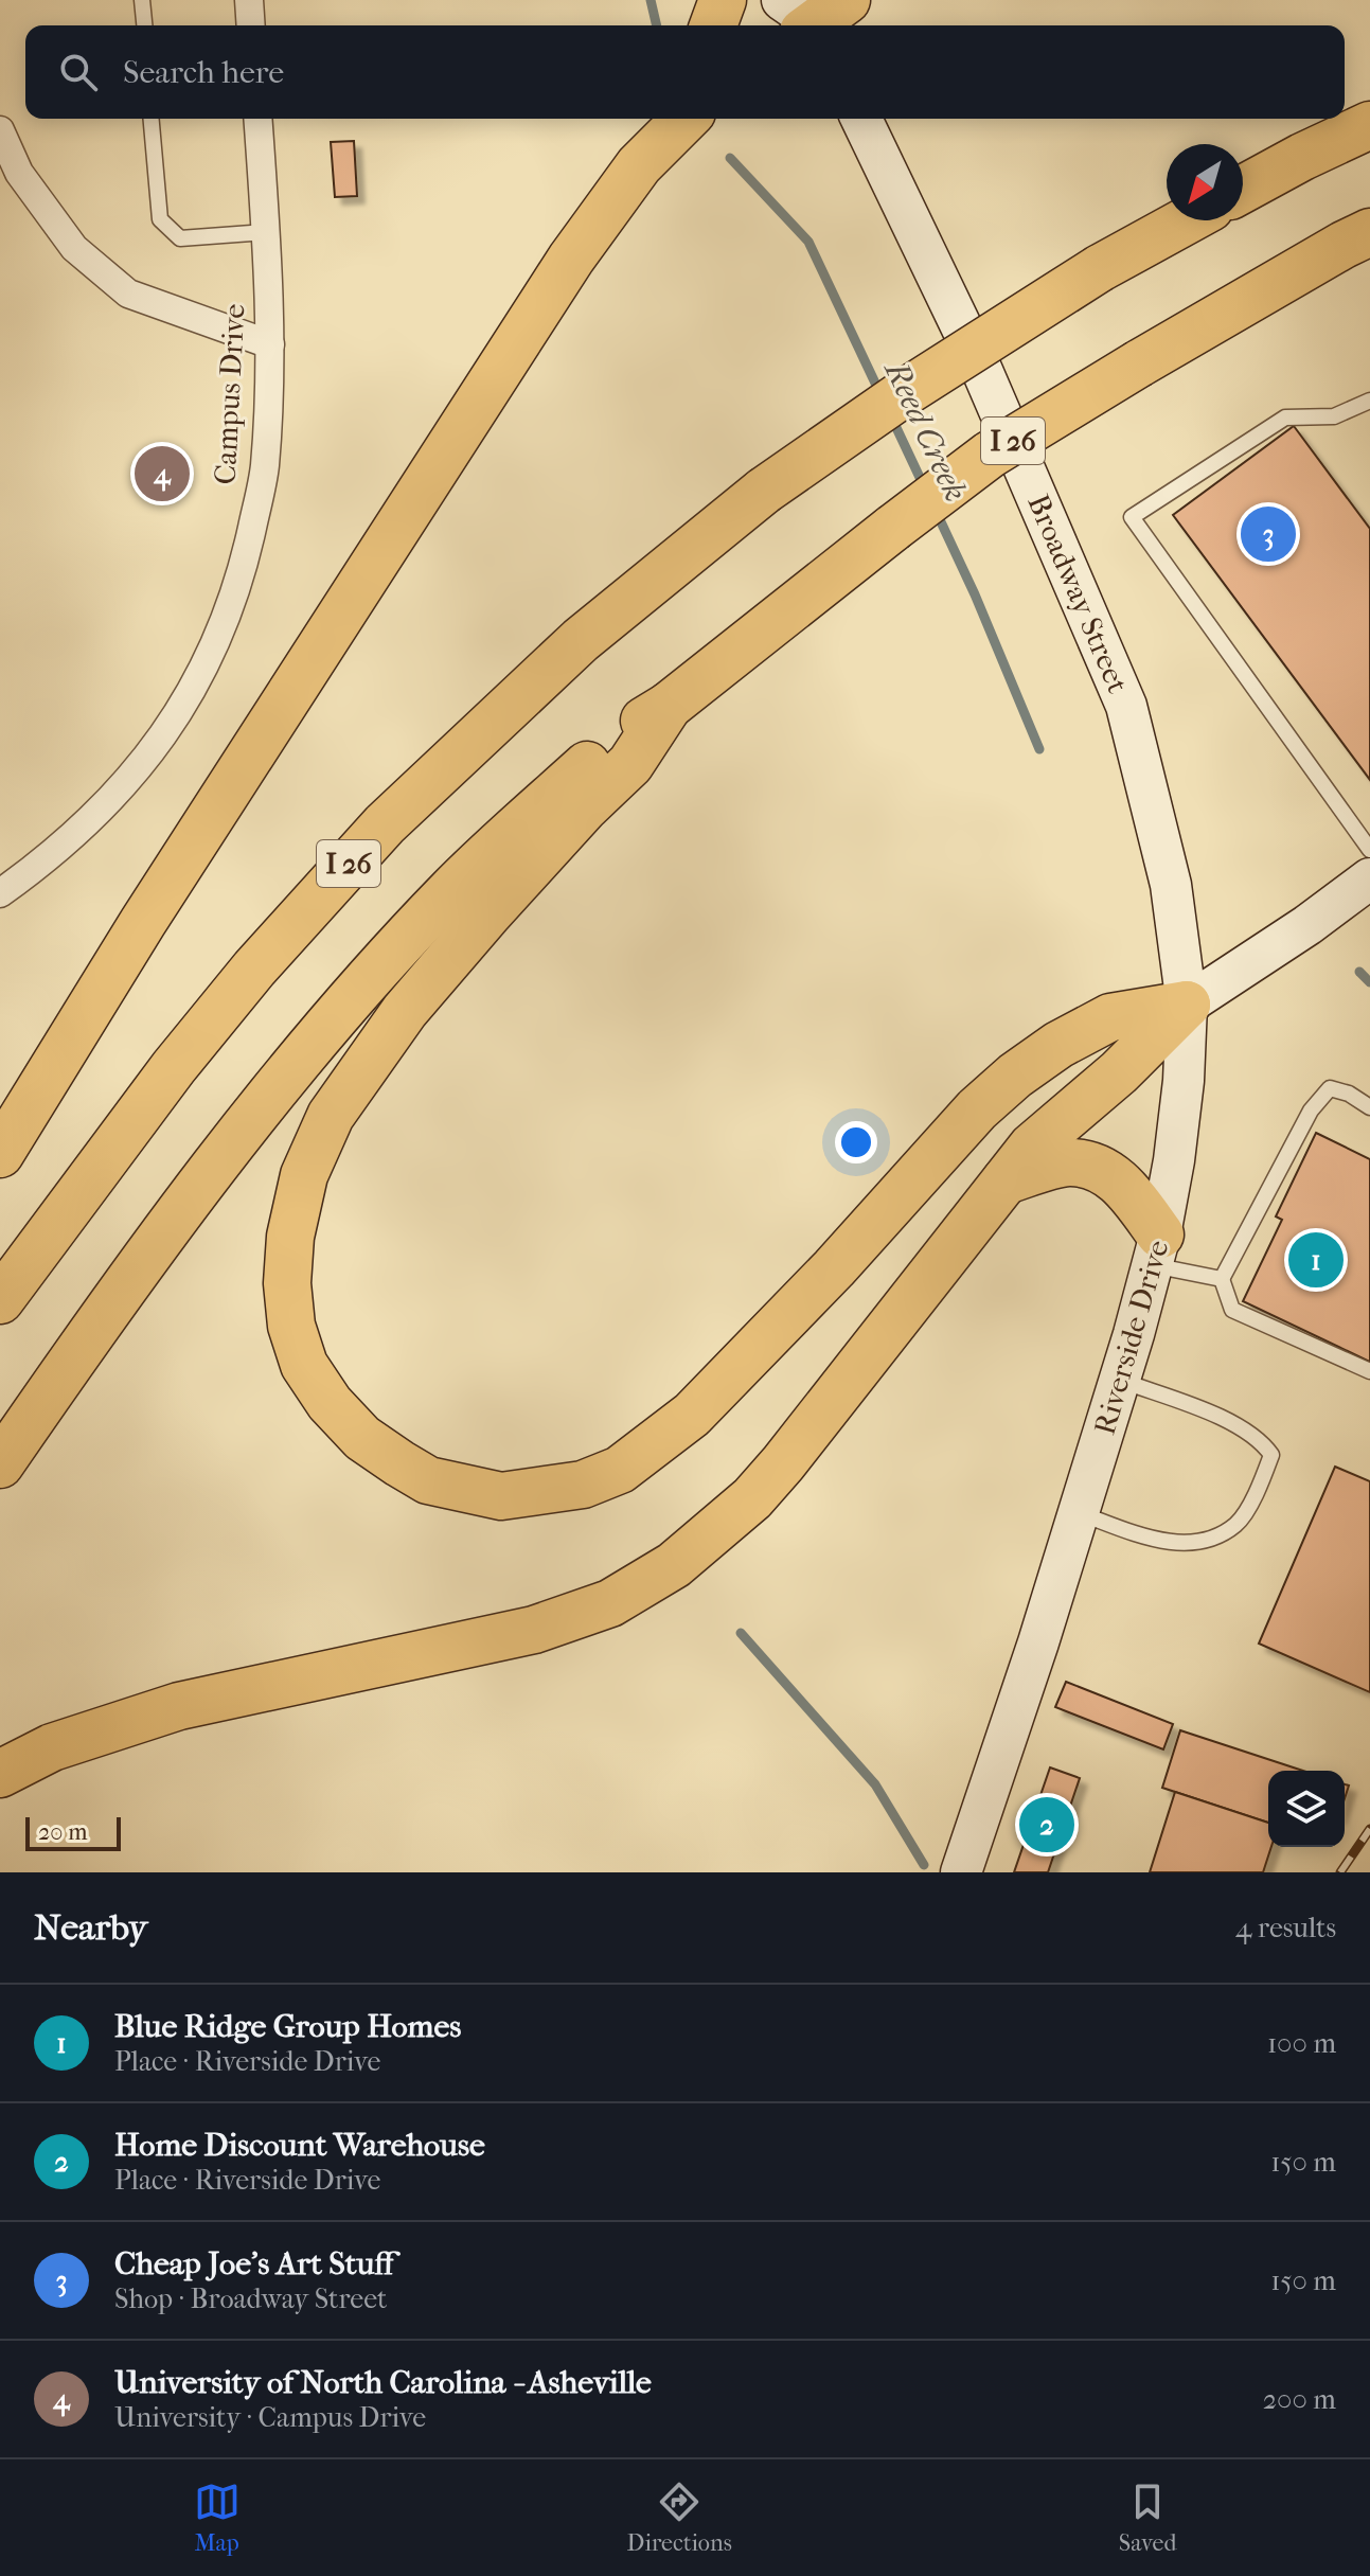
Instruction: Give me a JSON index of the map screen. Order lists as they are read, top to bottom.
{
  "streets": {
    "highway": ["I 26"],
    "main road": ["Broadway Street", "Riverside Drive"],
    "street": ["Campus Drive"]
  },
  "crossings": [
    ["Broadway Street", "Riverside Drive"]
  ],
  "water": ["Reed Creek"],
  "scale_bar": "20 m",
  "north": "bottom left",
  "page": {
    "search": "Search here",
    "pins": [
      "4",
      "3",
      "1",
      "2"
    ],
    "scale": "20 m",
    "heading": ["Nearby", "4 results"],
    "list": [
      {
        "mark": "1",
        "name": "Blue Ridge Group Homes",
        "note": "Place · Riverside Drive",
        "value": "100 m"
      },
      {
        "mark": "2",
        "name": "Home Discount Warehouse",
        "note": "Place · Riverside Drive",
        "value": "150 m"
      },
      {
        "mark": "3",
        "name": "Cheap Joe's Art Stuff",
        "note": "Shop · Broadway Street",
        "value": "150 m"
      },
      {
        "mark": "4",
        "name": "University of North Carolina - Asheville",
        "note": "University · Campus Drive",
        "value": "200 m"
      }
    ],
    "nav": ["Map", "Directions", "Saved"]
  }
}
